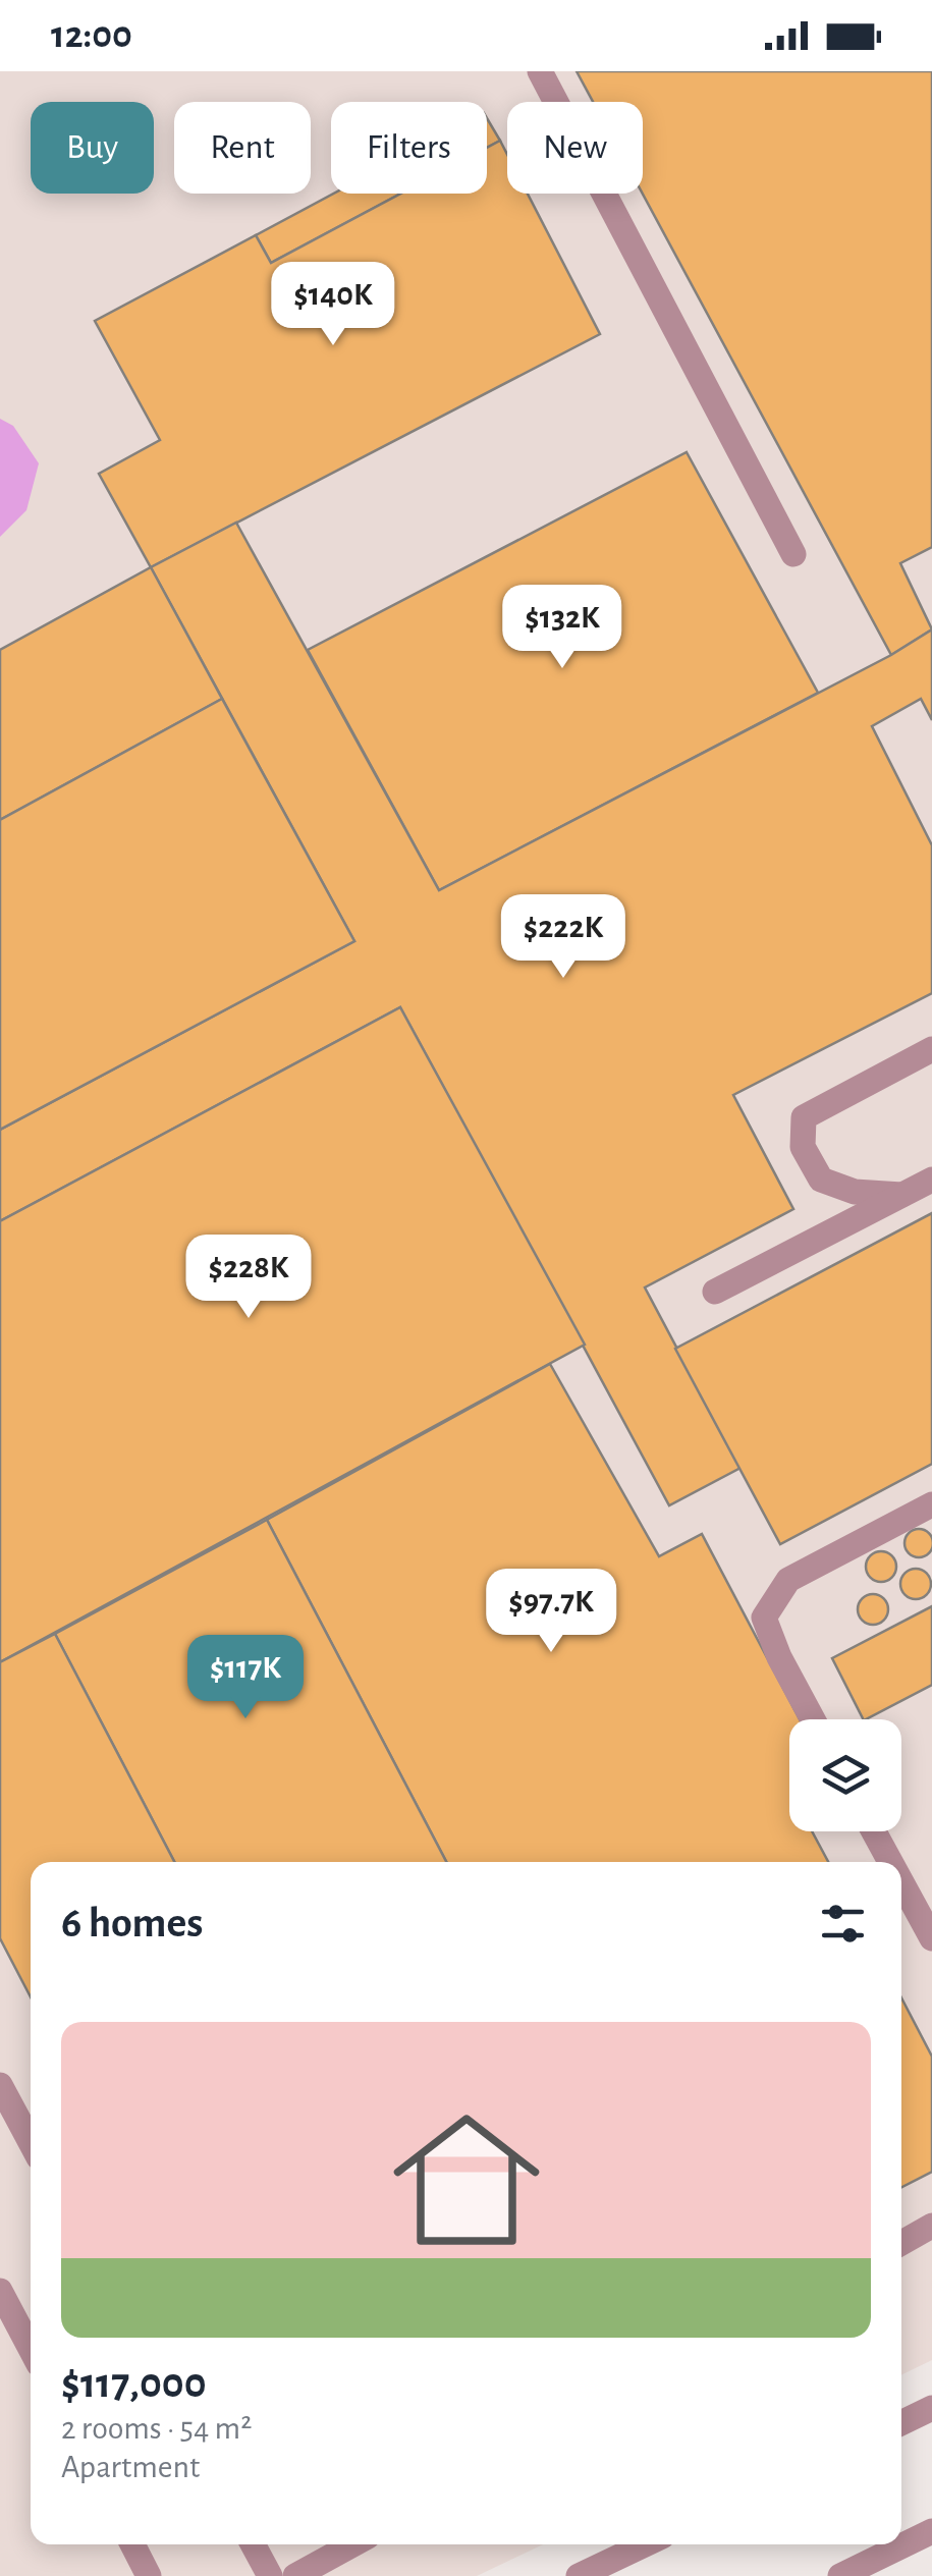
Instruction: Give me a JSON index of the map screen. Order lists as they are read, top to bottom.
{
  "page": {
    "status": "12:00",
    "chip": [
      "Buy",
      "Rent",
      "Filters",
      "New"
    ],
    "price": [
      "$140K",
      "$132K",
      "$222K",
      "$228K",
      "$97.7K",
      "$117K"
    ],
    "heading": "6 homes",
    "list": [
      {
        "name": "$117,000",
        "note": "2 rooms · 54 m² · Apartment"
      }
    ]
  }
}
